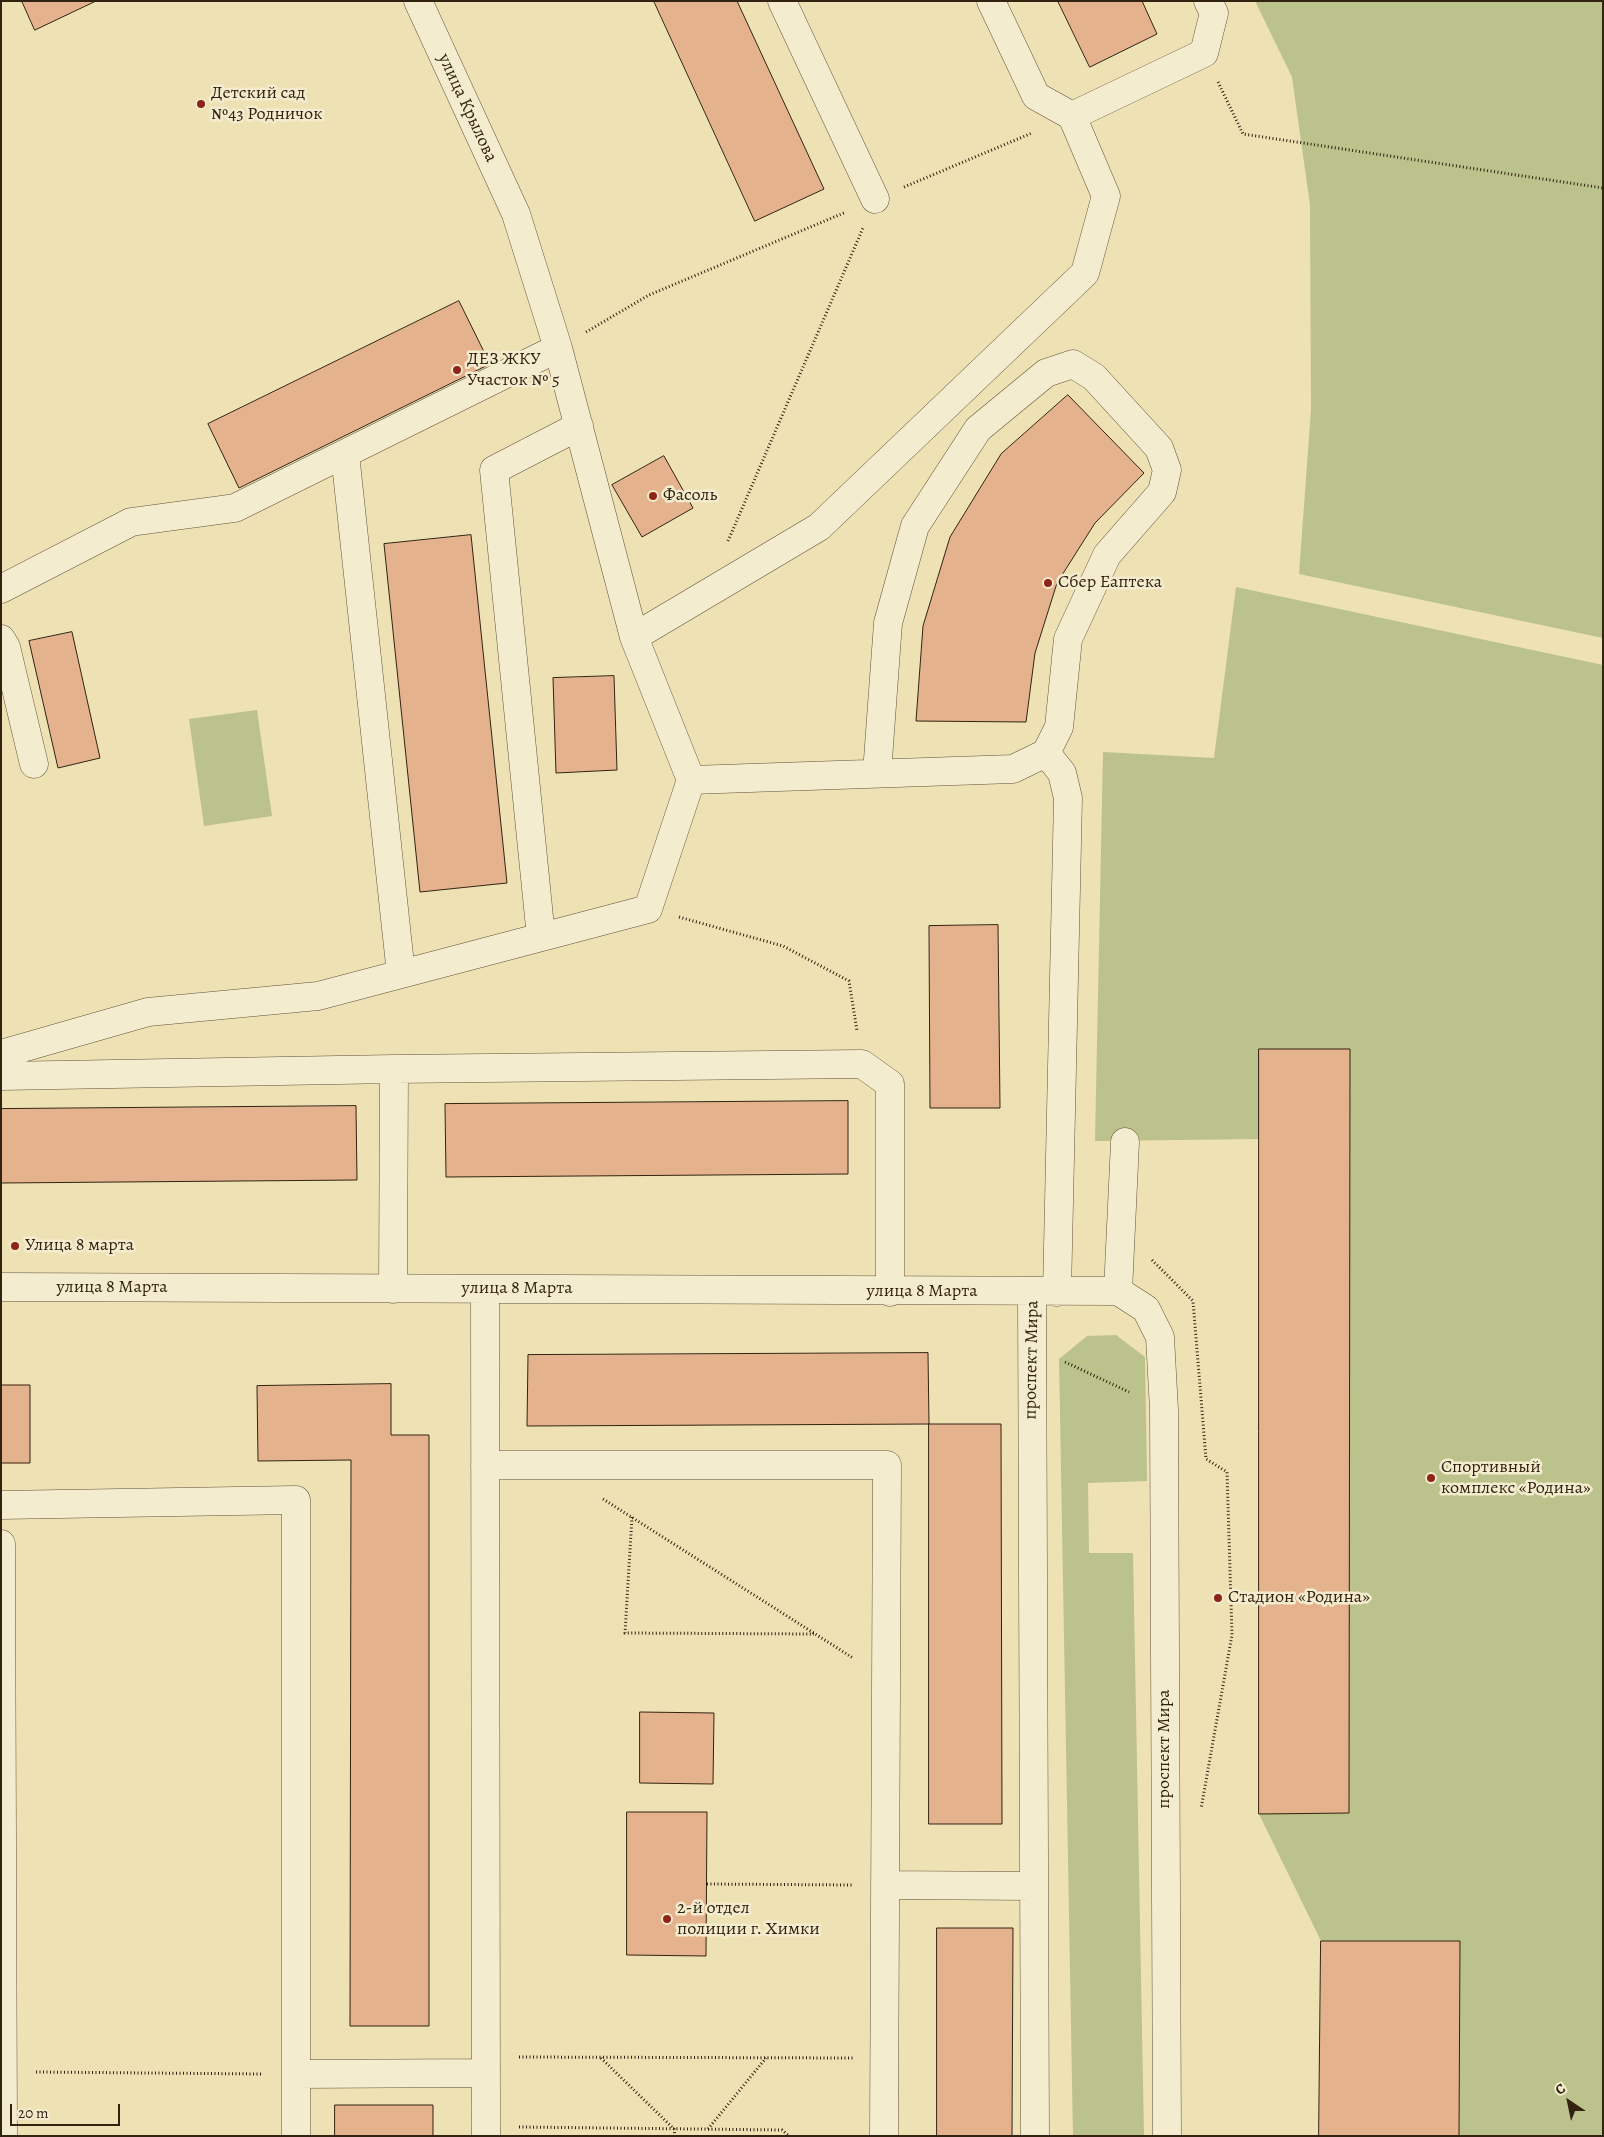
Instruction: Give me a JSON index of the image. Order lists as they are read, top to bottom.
{
  "streets": {
    "street": ["улица Крылова", "улица 8 Марта", "проспект Мира"]
  },
  "crossings": [
    ["улица 8 Марта", "проспект Мира"]
  ],
  "places": [
    "Детский сад №43 Родничок",
    "ДЕЗ ЖКУ Участок № 5",
    "Фасоль",
    "Сбер Еаптека",
    "Улица 8 марта",
    "Спортивный комплекс «Родина»",
    "Стадион «Родина»",
    "2-й отдел полиции г. Химки"
  ],
  "scale_bar": "20 m",
  "north": "top left"
}
